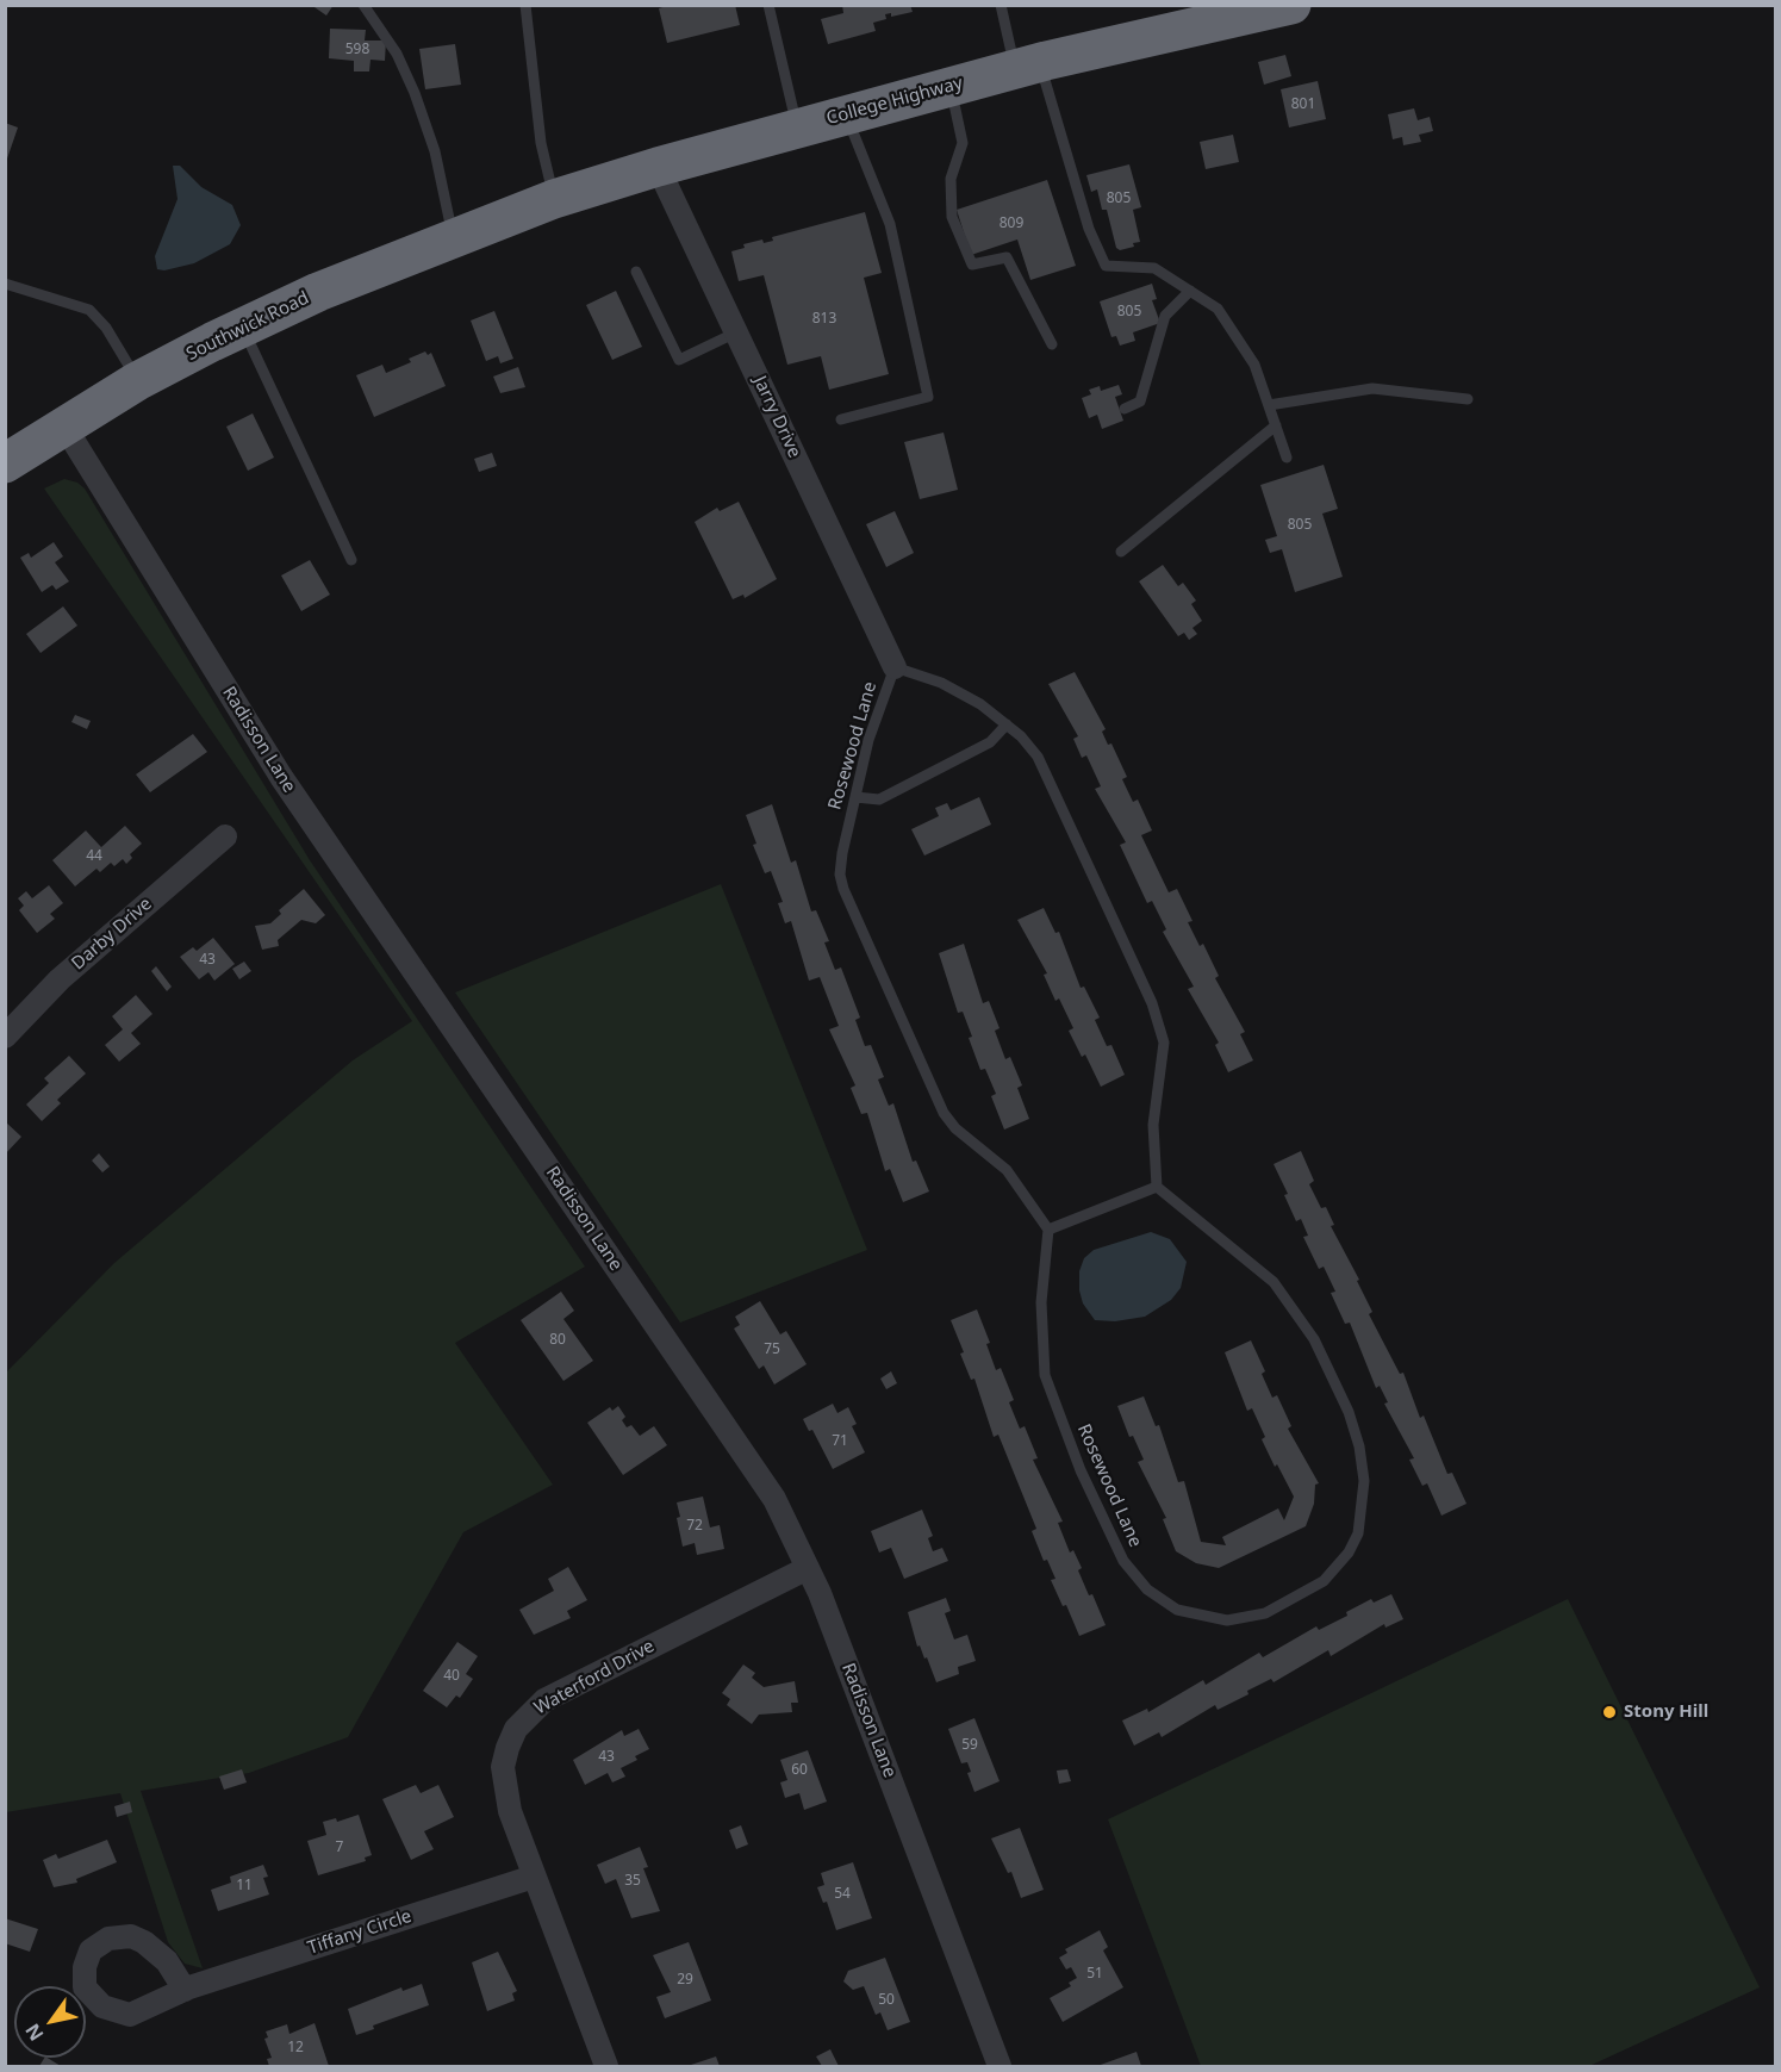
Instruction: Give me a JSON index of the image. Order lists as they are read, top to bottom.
{
  "streets": {
    "highway": ["College Highway", "Southwick Road"],
    "street": [
      "Jarry Drive",
      "Radisson Lane",
      "Darby Drive",
      "Waterford Drive",
      "Tiffany Circle"
    ],
    "lane": ["Rosewood Lane"]
  },
  "crossings": [
    ["College Highway", "Southwick Road"],
    ["College Highway", "Jarry Drive"],
    ["Southwick Road", "Radisson Lane"],
    ["Jarry Drive", "Rosewood Lane"],
    ["Radisson Lane", "Waterford Drive"],
    ["Waterford Drive", "Tiffany Circle"]
  ],
  "places": ["Stony Hill"],
  "house_numbers": [
    "598",
    "801",
    "805",
    "809",
    "805",
    "813",
    "805",
    "44",
    "43",
    "80",
    "75",
    "71",
    "72",
    "40",
    "59",
    "43",
    "60",
    "7",
    "35",
    "11",
    "54",
    "51",
    "29",
    "50",
    "12"
  ],
  "north": "bottom left"
}
